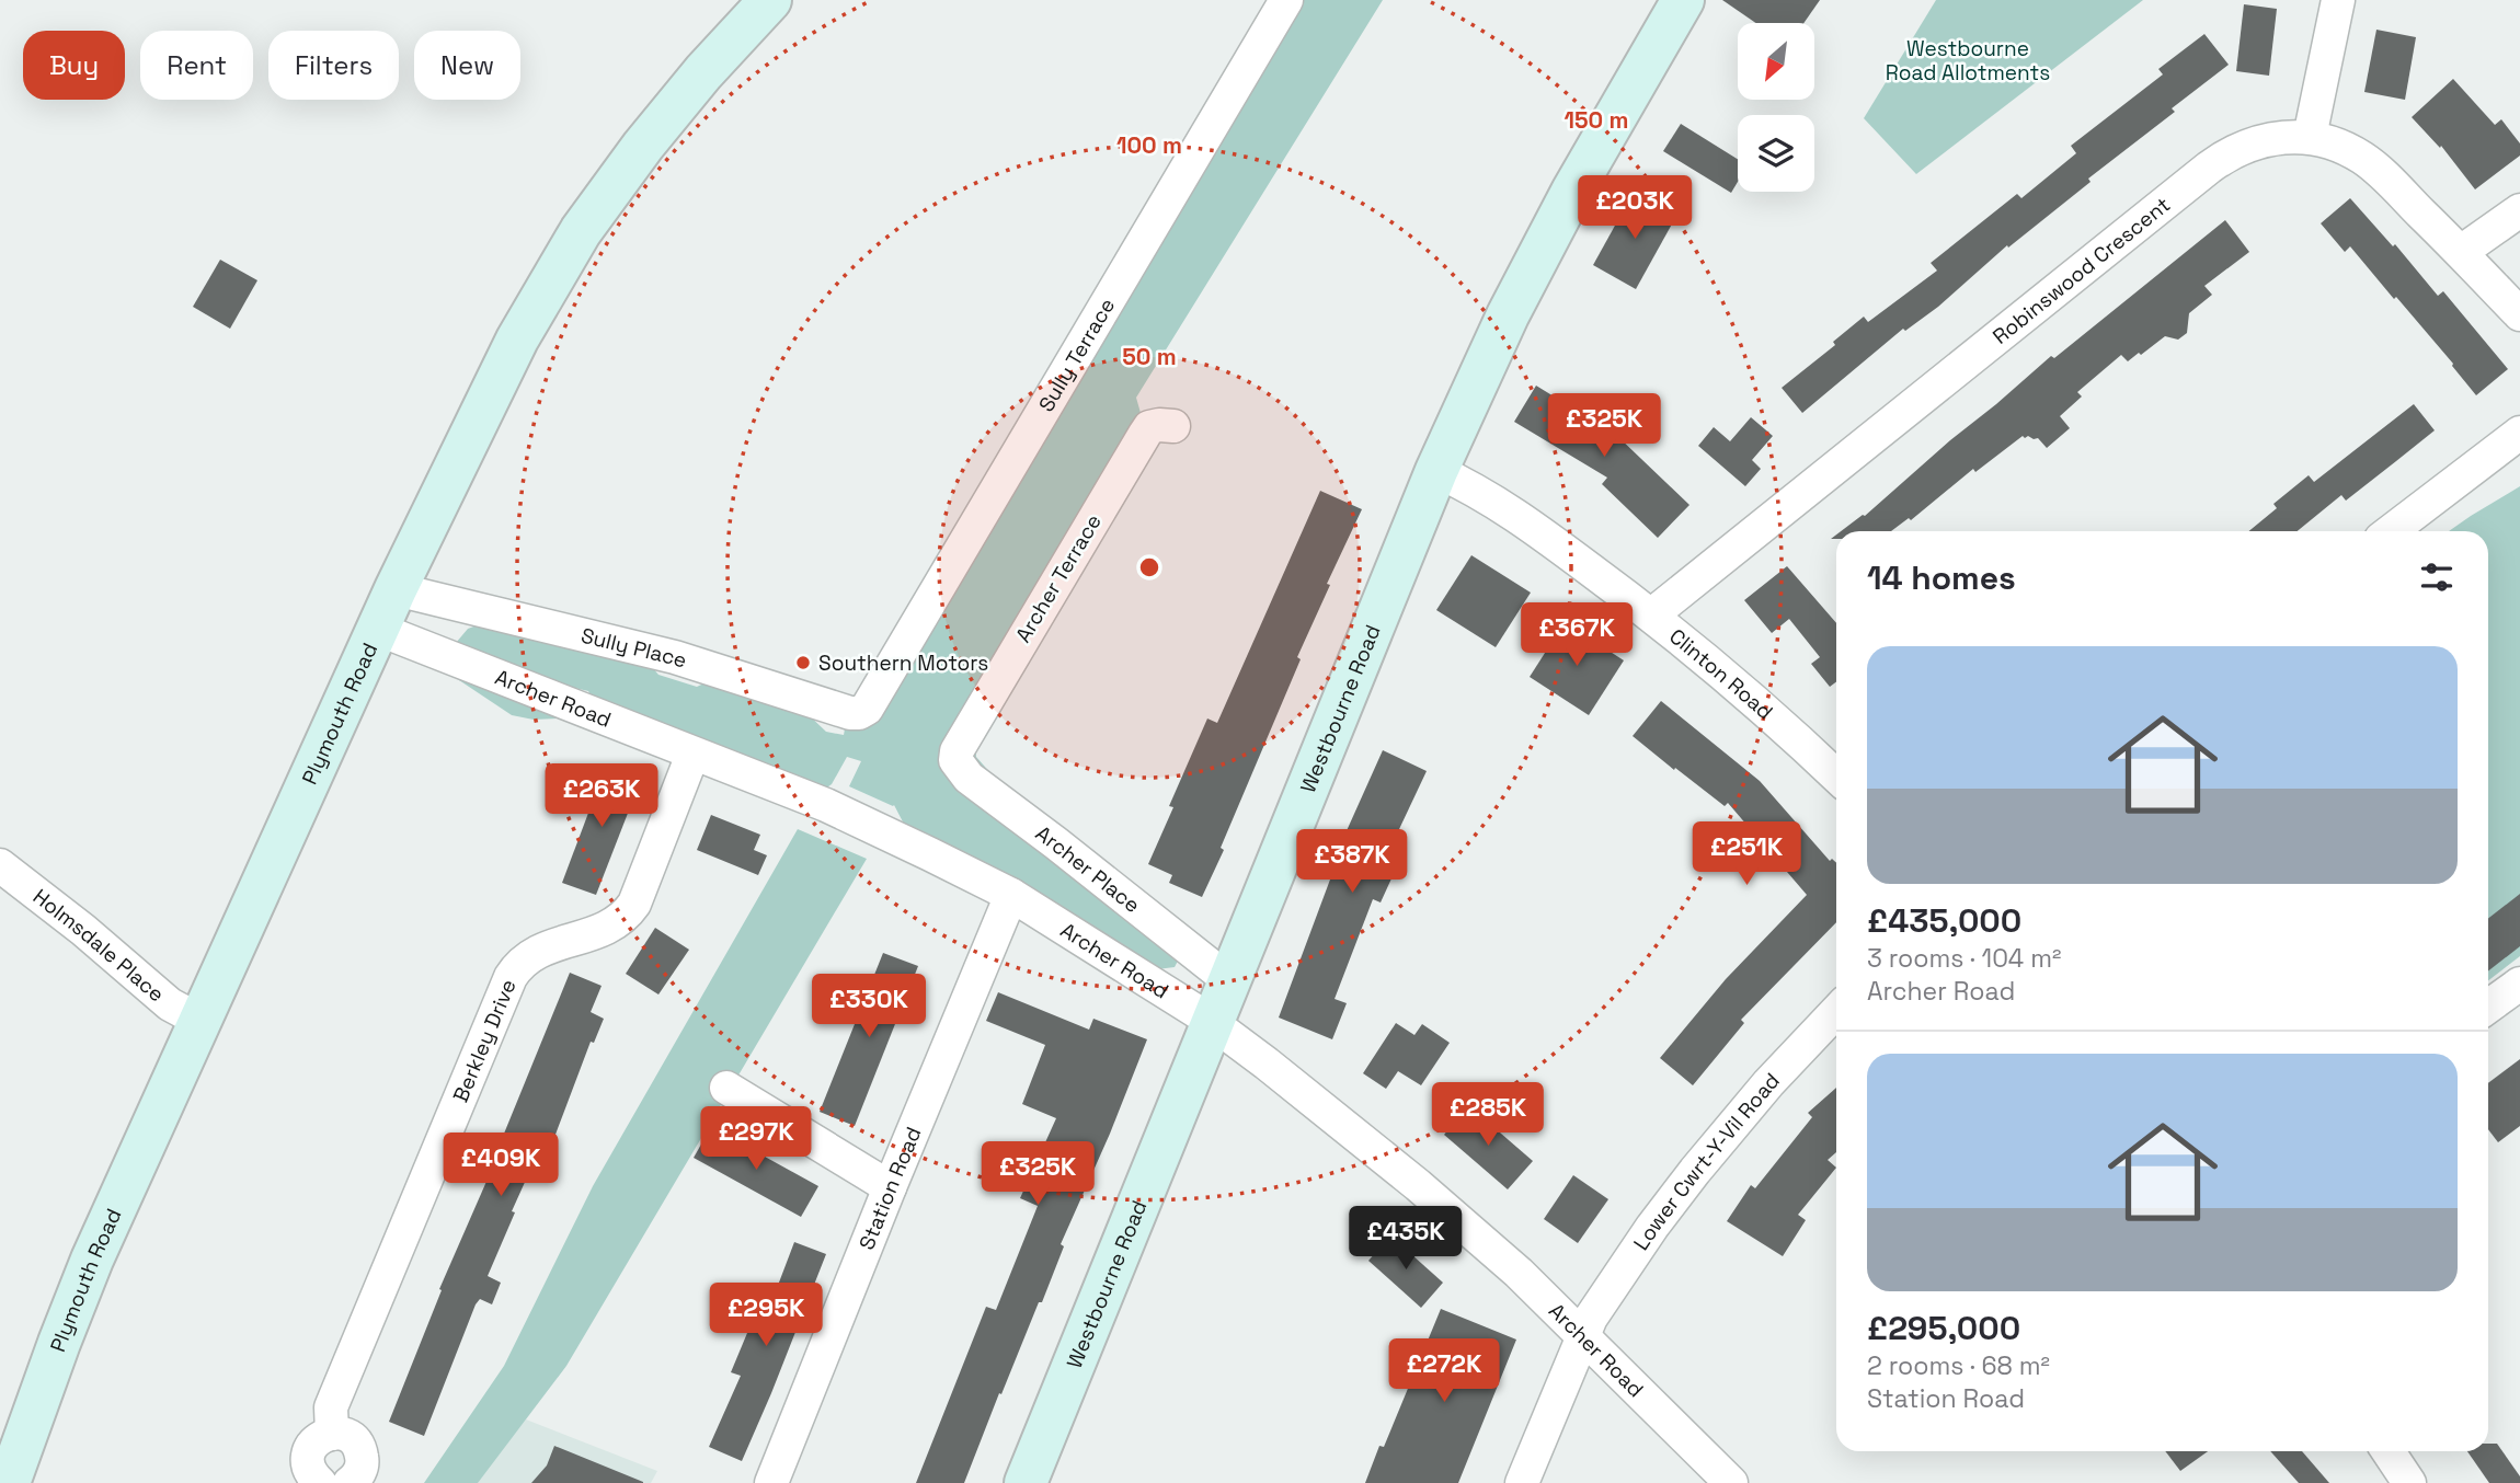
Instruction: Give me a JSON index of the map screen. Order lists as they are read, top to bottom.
{
  "streets": {
    "street": [
      "Robinswood Crescent",
      "Sully Terrace",
      "Archer Terrace",
      "Sully Place",
      "Clinton Road",
      "Archer Road",
      "Westbourne Road",
      "Plymouth Road",
      "Archer Place",
      "Holmsdale Place",
      "Berkley Drive",
      "Lower Cwrt-Y-Vil Road",
      "Station Road"
    ]
  },
  "crossings": [
    ["Robinswood Crescent", "Clinton Road"],
    ["Sully Terrace", "Sully Place"],
    ["Archer Terrace", "Archer Place"],
    ["Sully Place", "Plymouth Road"],
    ["Clinton Road", "Westbourne Road"],
    ["Archer Road", "Westbourne Road"],
    ["Archer Road", "Plymouth Road"],
    ["Archer Road", "Berkley Drive"],
    ["Archer Road", "Lower Cwrt-Y-Vil Road"],
    ["Archer Road", "Station Road"],
    ["Westbourne Road", "Archer Place"],
    ["Plymouth Road", "Holmsdale Place"]
  ],
  "parks": ["Westbourne Road Allotments"],
  "places": ["Southern Motors"],
  "north": "bottom left",
  "page": {
    "chip": [
      "Buy",
      "Rent",
      "Filters",
      "New"
    ],
    "price": [
      "£203K",
      "£325K",
      "£367K",
      "£263K",
      "£251K",
      "£387K",
      "£330K",
      "£285K",
      "£297K",
      "£409K",
      "£325K",
      "£435K",
      "£295K",
      "£272K"
    ],
    "heading": "14 homes",
    "list": [
      {
        "name": "£435,000",
        "note": "3 rooms · 104 m² · Archer Road"
      },
      {
        "name": "£295,000",
        "note": "2 rooms · 68 m² · Station Road"
      }
    ]
  },
  "rings": ["150 m", "100 m", "50 m"]
}
